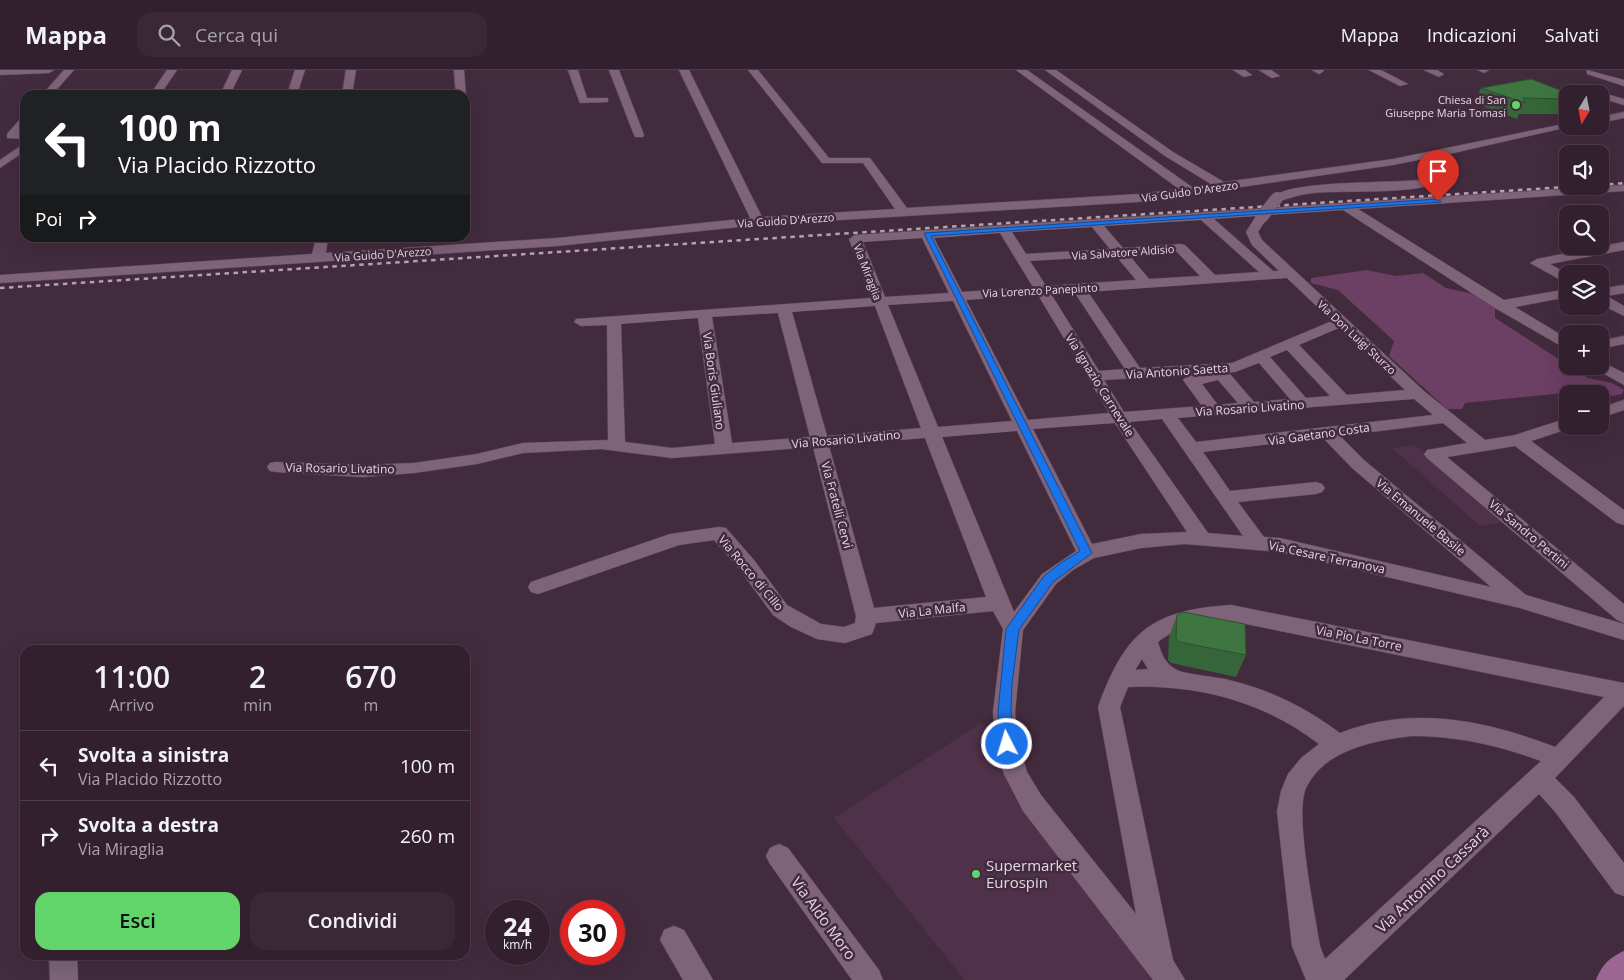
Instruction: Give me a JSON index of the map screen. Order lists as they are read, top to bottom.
{
  "streets": {
    "street": [
      "Via Guido D'Arezzo",
      "Via Salvatore Aldisio",
      "Via Miraglia",
      "Via Lorenzo Panepinto",
      "Via Don Luigi Sturzo",
      "Via Antonio Saetta",
      "Via Boris Giuliano",
      "Via Ignazio Carnevale",
      "Via Rosario Livatino",
      "Via Gaetano Costa",
      "Via Fratelli Cervi",
      "Via Emanuele Basile",
      "Via Sandro Pertini",
      "Via Cesare Terranova",
      "Via Rocco di Cillo",
      "Via La Malfa",
      "Via Pio La Torre",
      "Via Antonino Cassarà",
      "Via Aldo Moro"
    ]
  },
  "crossings": [
    ["Via Salvatore Aldisio", "Via Lorenzo Panepinto"],
    ["Via Salvatore Aldisio", "Via Ignazio Carnevale"],
    ["Via Miraglia", "Via Lorenzo Panepinto"],
    ["Via Miraglia", "Via Ignazio Carnevale"],
    ["Via Miraglia", "Via Rosario Livatino"],
    ["Via Miraglia", "Via Cesare Terranova"],
    ["Via Miraglia", "Via La Malfa"],
    ["Via Lorenzo Panepinto", "Via Don Luigi Sturzo"],
    ["Via Lorenzo Panepinto", "Via Boris Giuliano"],
    ["Via Lorenzo Panepinto", "Via Ignazio Carnevale"],
    ["Via Lorenzo Panepinto", "Via Fratelli Cervi"],
    ["Via Don Luigi Sturzo", "Via Antonio Saetta"],
    ["Via Don Luigi Sturzo", "Via Rosario Livatino"],
    ["Via Don Luigi Sturzo", "Via Gaetano Costa"],
    ["Via Don Luigi Sturzo", "Via Sandro Pertini"],
    ["Via Antonio Saetta", "Via Ignazio Carnevale"],
    ["Via Boris Giuliano", "Via Rosario Livatino"],
    ["Via Ignazio Carnevale", "Via Rosario Livatino"],
    ["Via Ignazio Carnevale", "Via Cesare Terranova"],
    ["Via Rosario Livatino", "Via Fratelli Cervi"],
    ["Via Gaetano Costa", "Via Emanuele Basile"],
    ["Via Fratelli Cervi", "Via Rocco di Cillo"],
    ["Via Fratelli Cervi", "Via La Malfa"],
    ["Via Emanuele Basile", "Via Cesare Terranova"],
    ["Via Cesare Terranova", "Via Pio La Torre"],
    ["Via Rocco di Cillo", "Via La Malfa"],
    ["Via Pio La Torre", "Via Antonino Cassarà"]
  ],
  "places": ["Chiesa di San Giuseppe Maria Tomasi", "Supermarket Eurospin"],
  "north": "bottom",
  "page": {
    "header": "Mappa",
    "search": "Cerca qui",
    "nav": ["Mappa", "Indicazioni", "Salvati"],
    "map_buttons": ["+", "−"],
    "turn": ["100 m", "Via Placido Rizzotto"],
    "then": "Poi",
    "eta": [
      "11:00",
      "Arrivo",
      "2",
      "min",
      "670",
      "m"
    ],
    "list": [
      {
        "name": "Svolta a sinistra",
        "note": "Via Placido Rizzotto",
        "value": "100 m"
      },
      {
        "name": "Svolta a destra",
        "note": "Via Miraglia",
        "value": "260 m"
      }
    ],
    "buttons": ["Esci", "Condividi"],
    "speed": "24 km/h",
    "limit": "30"
  }
}
